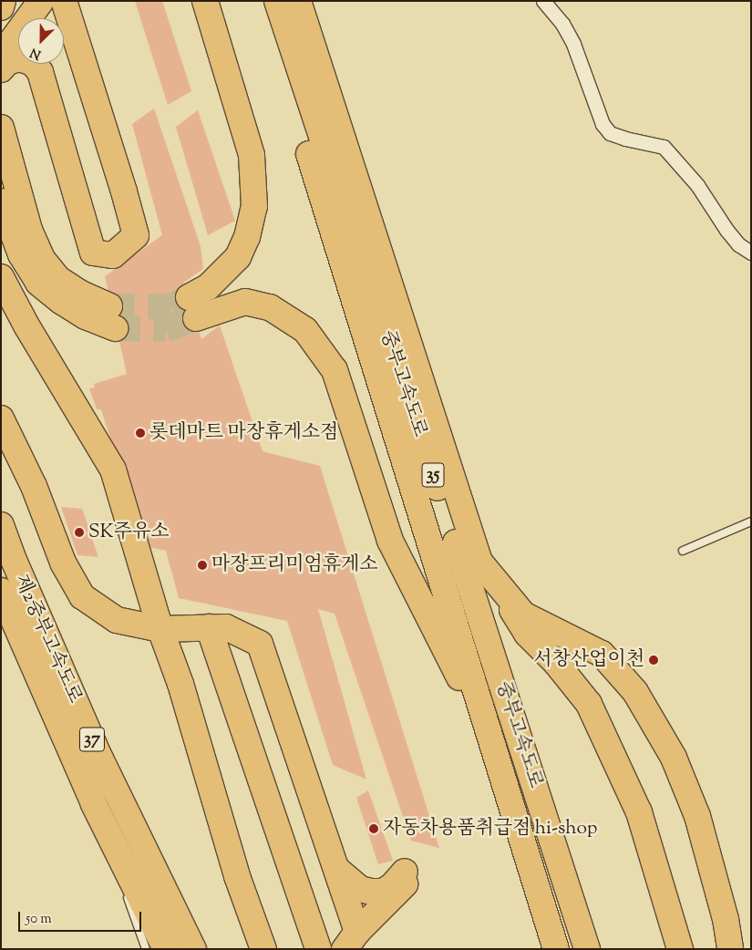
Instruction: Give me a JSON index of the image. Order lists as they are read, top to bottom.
{
  "streets": {
    "highway": [
      "중부고속도로",
      "35",
      "제2중부고속도로",
      "37"
    ]
  },
  "places": [
    "롯데마트 마장휴게소점",
    "SK주유소",
    "마장프리미엄휴게소",
    "서창산업이천",
    "자동차용품취급점 hi-shop"
  ],
  "scale_bar": "50 m",
  "north": "bottom left"
}
